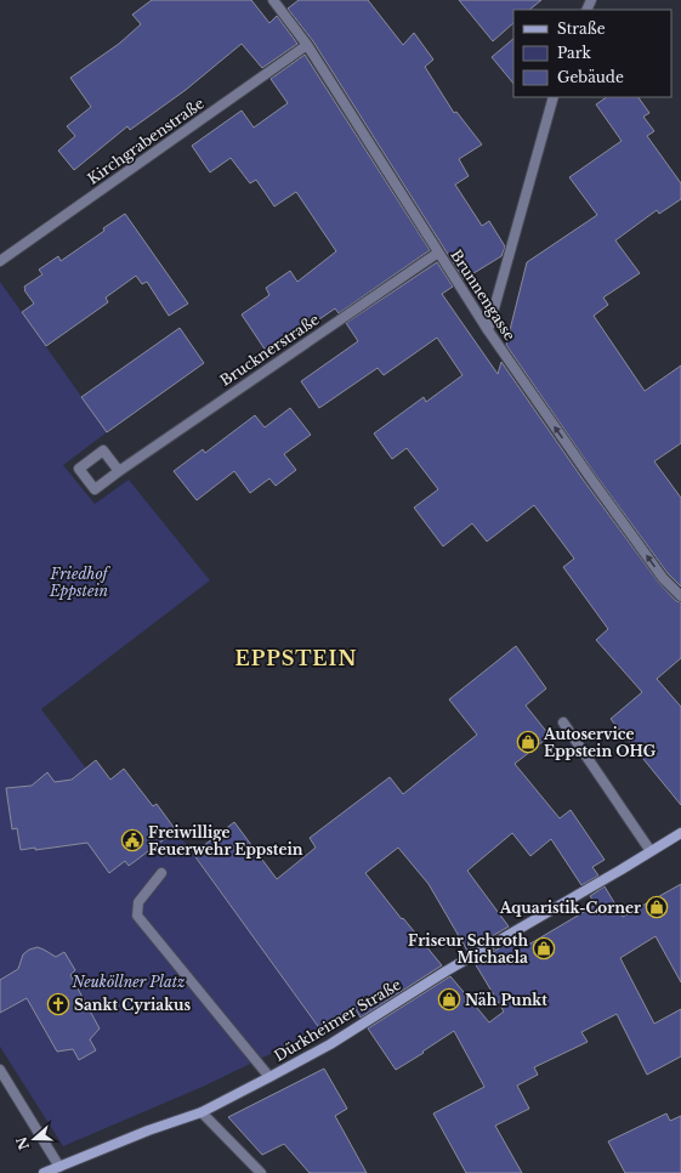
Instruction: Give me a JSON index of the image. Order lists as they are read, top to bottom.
{
  "streets": {
    "main road": ["Dürkheimer Straße"],
    "street": ["Kirchgrabenstraße", "Brunnengasse", "Brucknerstraße"]
  },
  "crossings": [
    ["Kirchgrabenstraße", "Brunnengasse"],
    ["Brunnengasse", "Brucknerstraße"]
  ],
  "one_way": ["Brunnengasse"],
  "districts": ["EPPSTEIN"],
  "parks": ["Friedhof Eppstein", "Neuköllner Platz"],
  "places": {
    "shop": [
      "Autoservice Eppstein OHG",
      "Aquaristik-Corner",
      "Friseur Schroth Michaela",
      "Näh Punkt"
    ],
    "public building": ["Freiwillige Feuerwehr Eppstein"],
    "church": ["Sankt Cyriakus"]
  },
  "legend": ["Straße", "Park", "Gebäude"],
  "north": "left"
}
